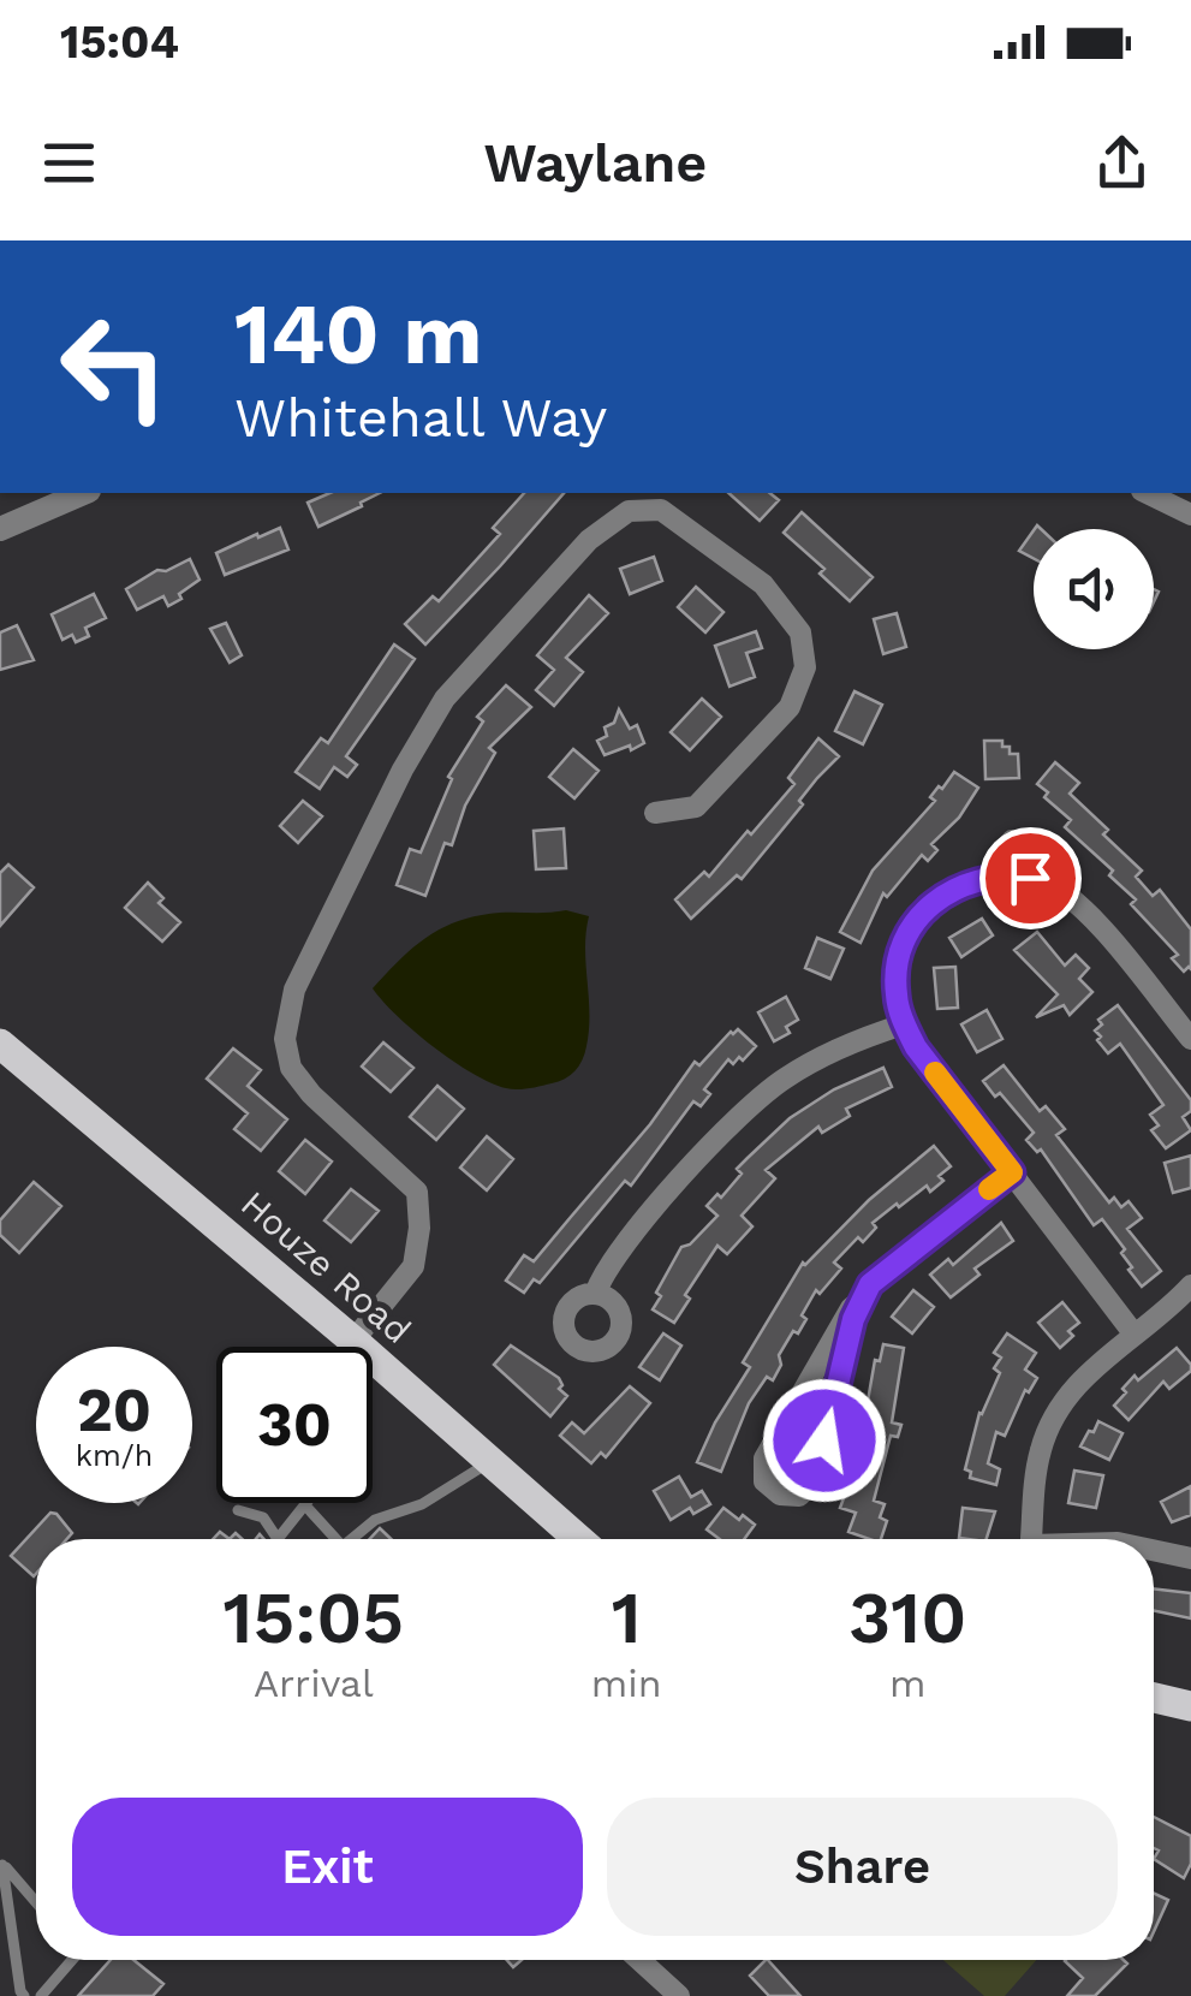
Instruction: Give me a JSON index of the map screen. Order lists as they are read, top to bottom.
{
  "streets": {
    "main road": ["Houze Road"]
  },
  "page": {
    "status": "15:04",
    "header": "Waylane",
    "turn": ["140 m", "Whitehall Way"],
    "speed": "20 km/h",
    "limit": "30",
    "eta": [
      "15:05",
      "Arrival",
      "1",
      "min",
      "310",
      "m"
    ],
    "buttons": ["Exit", "Share"]
  }
}
